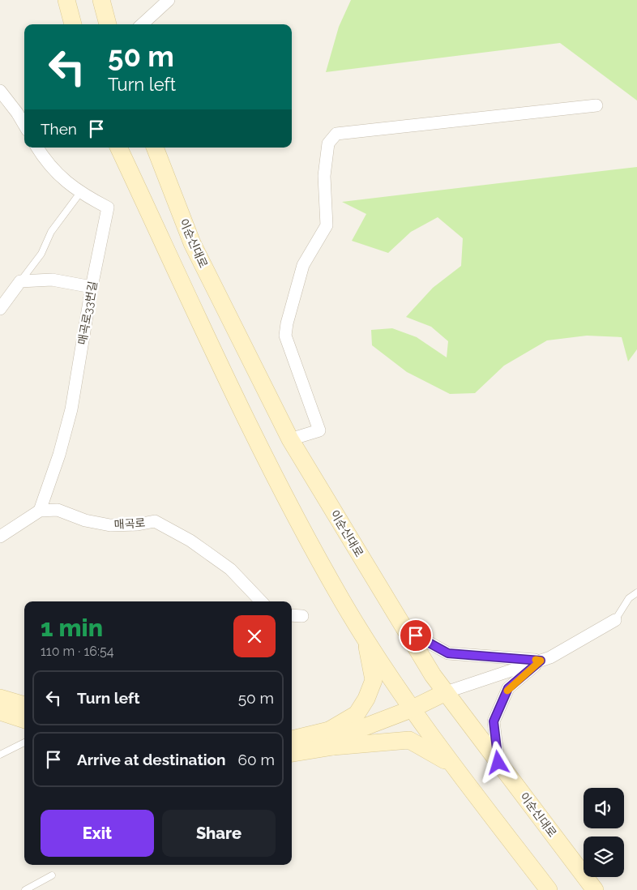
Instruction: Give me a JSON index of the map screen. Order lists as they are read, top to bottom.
{
  "streets": {
    "main road": ["이순신대로"],
    "street": ["매곡로33번길", "매곡로"]
  },
  "crossings": [
    ["매곡로33번길", "매곡로"]
  ],
  "page": {
    "turn": ["50 m", "Turn left"],
    "then": "Then",
    "heading": ["1 min", "110 m · 16:54"],
    "list": [
      {
        "name": "Turn left",
        "value": "50 m"
      },
      {
        "name": "Arrive at destination",
        "value": "60 m"
      }
    ],
    "buttons": ["Exit", "Share"]
  }
}
